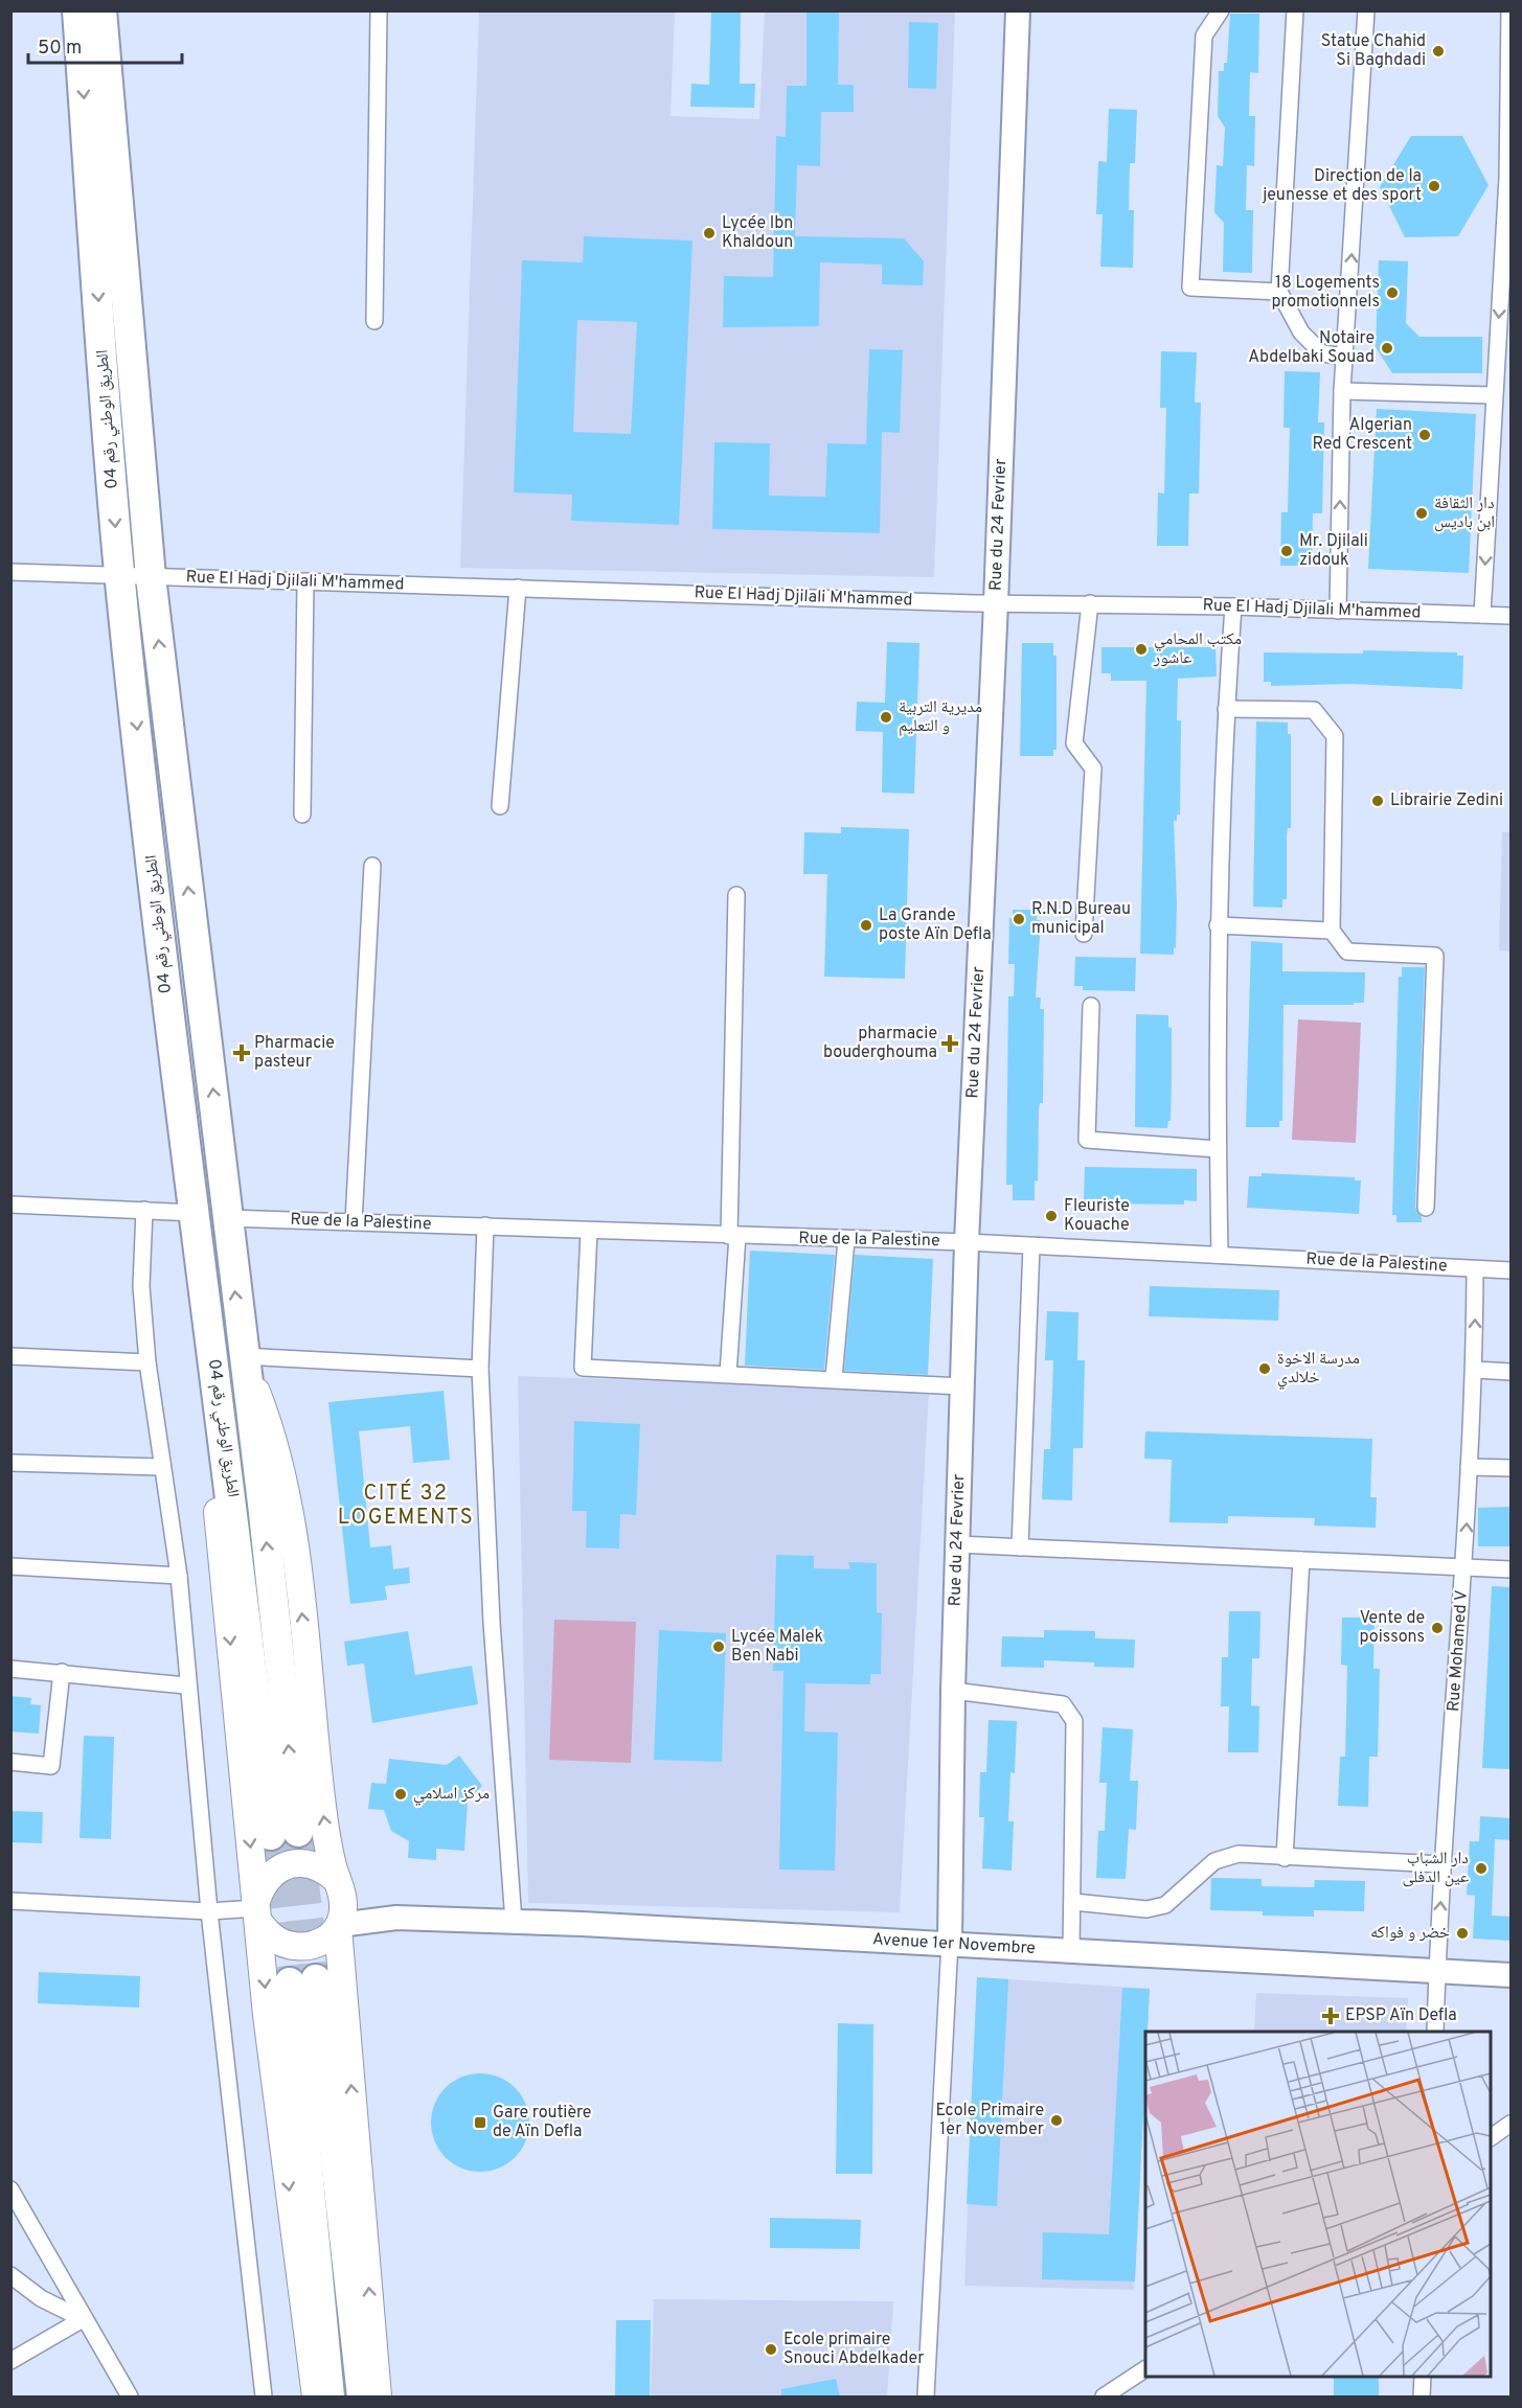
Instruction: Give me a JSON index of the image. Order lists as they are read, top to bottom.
{
  "streets": {
    "highway": ["الطريق الوطني رقم 04"],
    "street": [
      "Rue du 24 Fevrier",
      "Rue El Hadj Djilali M'hammed",
      "Rue de la Palestine",
      "Rue Mohamed V",
      "Avenue 1er Novembre"
    ]
  },
  "crossings": [
    ["الطريق الوطني رقم 04", "Rue El Hadj Djilali M'hammed"],
    ["الطريق الوطني رقم 04", "Rue de la Palestine"],
    ["Rue du 24 Fevrier", "Rue El Hadj Djilali M'hammed"],
    ["Rue du 24 Fevrier", "Rue de la Palestine"],
    ["Rue du 24 Fevrier", "Avenue 1er Novembre"],
    ["Rue de la Palestine", "Rue Mohamed V"],
    ["Rue Mohamed V", "Avenue 1er Novembre"]
  ],
  "one_way": ["Rue Mohamed V"],
  "districts": ["CITÉ 32 LOGEMENTS"],
  "places": {
    "other": [
      "Statue Chahid Si Baghdadi",
      "Direction de la jeunesse et des sport",
      "Lycée Ibn Khaldoun",
      "18 Logements promotionnels",
      "Notaire Abdelbaki Souad",
      "Algerian Red Crescent",
      "دار الثقافة ابن باديس",
      "Mr. Djilali zidouk",
      "مكتب المحامي عاشور",
      "مديرية التربية و التعليم",
      "Librairie Zedini",
      "R.N.D Bureau municipal",
      "La Grande poste Aïn Defla",
      "Fleuriste Kouache",
      "مدرسة الاخوة خلالدي",
      "Vente de poissons",
      "Lycée Malek Ben Nabi",
      "مركز اسلامي",
      "دار الشباب عين الدفلى",
      "خضر و فواكه",
      "Ecole Primaire 1er November",
      "Ecole primaire Snouci Abdelkader"
    ],
    "health": ["pharmacie bouderghouma", "Pharmacie pasteur", "EPSP Aïn Defla"],
    "transit": ["Gare routière de Aïn Defla"]
  },
  "scale_bar": "50 m"
}
